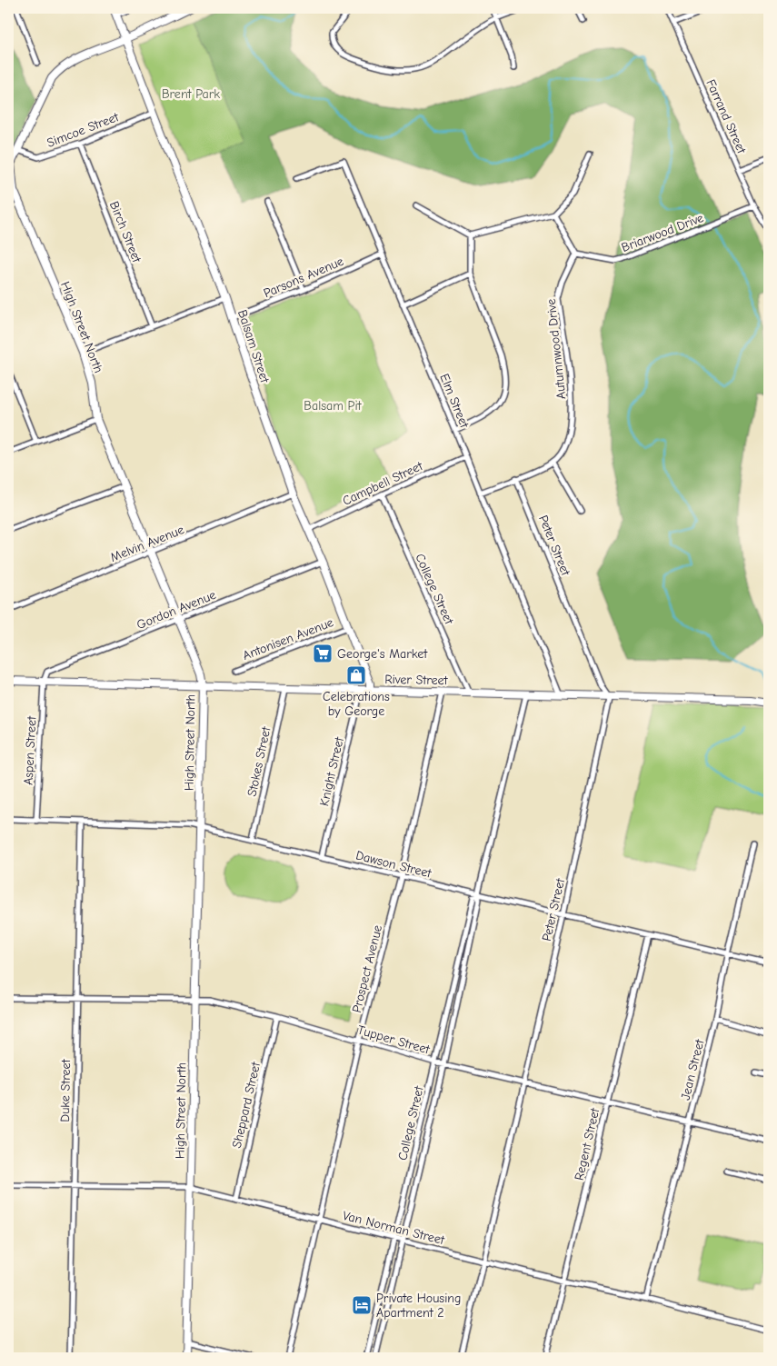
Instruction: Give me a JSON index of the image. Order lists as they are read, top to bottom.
{
  "streets": {
    "main road": ["High Street North", "Balsam Street", "River Street"],
    "street": [
      "Farrand Street",
      "Simcoe Street",
      "Birch Street",
      "Briarwood Drive",
      "Parsons Avenue",
      "Autumnwood Drive",
      "Elm Street",
      "Campbell Street",
      "Melvin Avenue",
      "Peter Street",
      "College Street",
      "Gordon Avenue",
      "Antonisen Avenue",
      "Aspen Street",
      "Stokes Street",
      "Knight Street",
      "Dawson Street",
      "Prospect Avenue",
      "Tupper Street",
      "Jean Street",
      "Duke Street",
      "Sheppard Street",
      "Regent Street",
      "Van Norman Street"
    ]
  },
  "crossings": [
    ["Farrand Street", "Briarwood Drive"],
    ["Simcoe Street", "Birch Street"],
    ["Simcoe Street", "Balsam Street"],
    ["Briarwood Drive", "Autumnwood Drive"],
    ["Parsons Avenue", "Balsam Street"],
    ["Parsons Avenue", "Elm Street"],
    ["High Street North", "Melvin Avenue"],
    ["High Street North", "Gordon Avenue"],
    ["High Street North", "River Street"],
    ["High Street North", "Dawson Street"],
    ["High Street North", "Tupper Street"],
    ["High Street North", "Van Norman Street"],
    ["Balsam Street", "Campbell Street"],
    ["Balsam Street", "Melvin Avenue"],
    ["Balsam Street", "Gordon Avenue"],
    ["Balsam Street", "Antonisen Avenue"],
    ["Balsam Street", "River Street"],
    ["Elm Street", "Campbell Street"],
    ["Elm Street", "River Street"],
    ["Campbell Street", "College Street"],
    ["Peter Street", "River Street"],
    ["Peter Street", "Dawson Street"],
    ["Peter Street", "Tupper Street"],
    ["Peter Street", "Van Norman Street"],
    ["College Street", "River Street"],
    ["College Street", "Dawson Street"],
    ["College Street", "Tupper Street"],
    ["College Street", "Van Norman Street"],
    ["Gordon Avenue", "River Street"],
    ["Gordon Avenue", "Aspen Street"],
    ["River Street", "Aspen Street"],
    ["River Street", "Stokes Street"],
    ["River Street", "Knight Street"],
    ["River Street", "Prospect Avenue"],
    ["Aspen Street", "Dawson Street"],
    ["Stokes Street", "Dawson Street"],
    ["Knight Street", "Dawson Street"],
    ["Dawson Street", "Prospect Avenue"],
    ["Dawson Street", "Jean Street"],
    ["Dawson Street", "Duke Street"],
    ["Dawson Street", "Regent Street"],
    ["Prospect Avenue", "Tupper Street"],
    ["Prospect Avenue", "Van Norman Street"],
    ["Tupper Street", "Jean Street"],
    ["Tupper Street", "Duke Street"],
    ["Tupper Street", "Sheppard Street"],
    ["Tupper Street", "Regent Street"],
    ["Jean Street", "Van Norman Street"],
    ["Duke Street", "Van Norman Street"],
    ["Sheppard Street", "Van Norman Street"],
    ["Regent Street", "Van Norman Street"]
  ],
  "parks": ["Brent Park", "Balsam Pit"],
  "places": {
    "supermarket": ["George's Market"],
    "shop": ["Celebrations by George"],
    "hotel": ["Private Housing Apartment 2"]
  }
}
